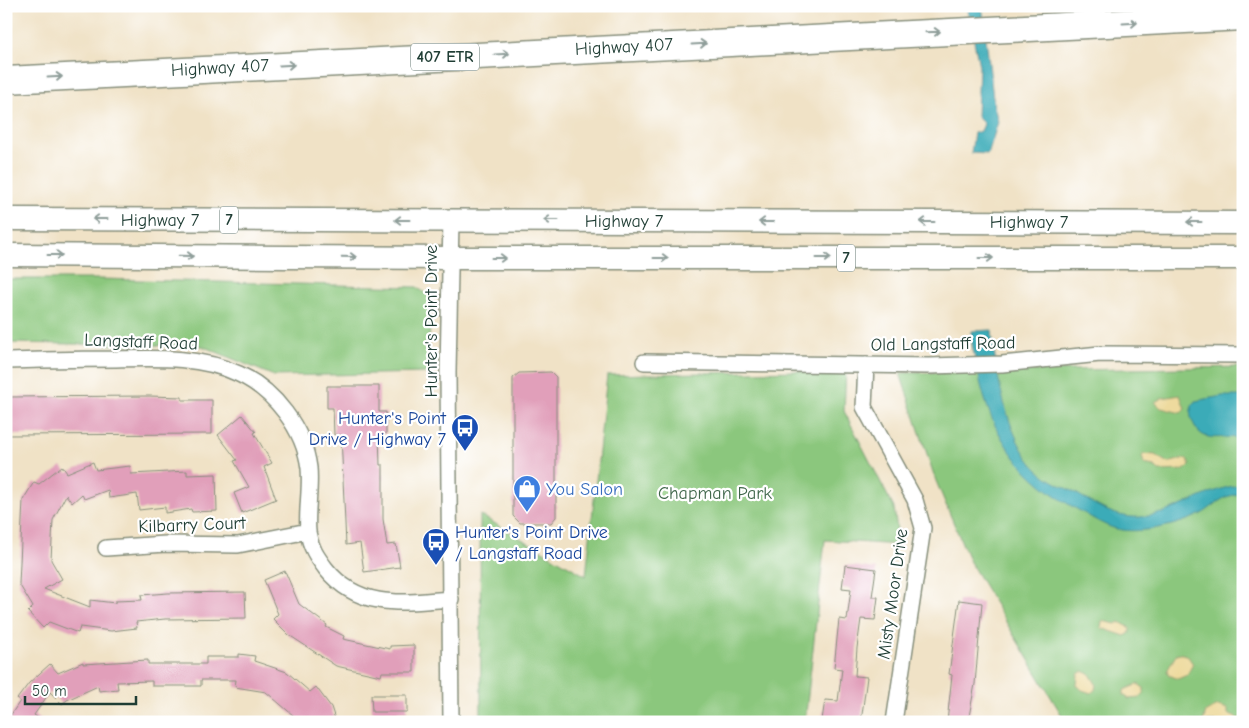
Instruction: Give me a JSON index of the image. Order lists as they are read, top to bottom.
{
  "streets": {
    "highway": ["Highway 407", "407 ETR"],
    "main road": ["Highway 7", "7"],
    "street": [
      "Hunter's Point Drive",
      "Langstaff Road",
      "Old Langstaff Road",
      "Kilbarry Court",
      "Misty Moor Drive"
    ]
  },
  "crossings": [
    ["Highway 7", "Hunter's Point Drive"],
    ["Hunter's Point Drive", "Langstaff Road"],
    ["Langstaff Road", "Kilbarry Court"],
    ["Old Langstaff Road", "Misty Moor Drive"]
  ],
  "one_way": ["Highway 407"],
  "parks": ["Chapman Park"],
  "places": {
    "bus stop": ["Hunter's Point Drive / Highway 7", "Hunter's Point Drive / Langstaff Road"],
    "shop": ["You Salon"]
  },
  "scale_bar": "50 m"
}
